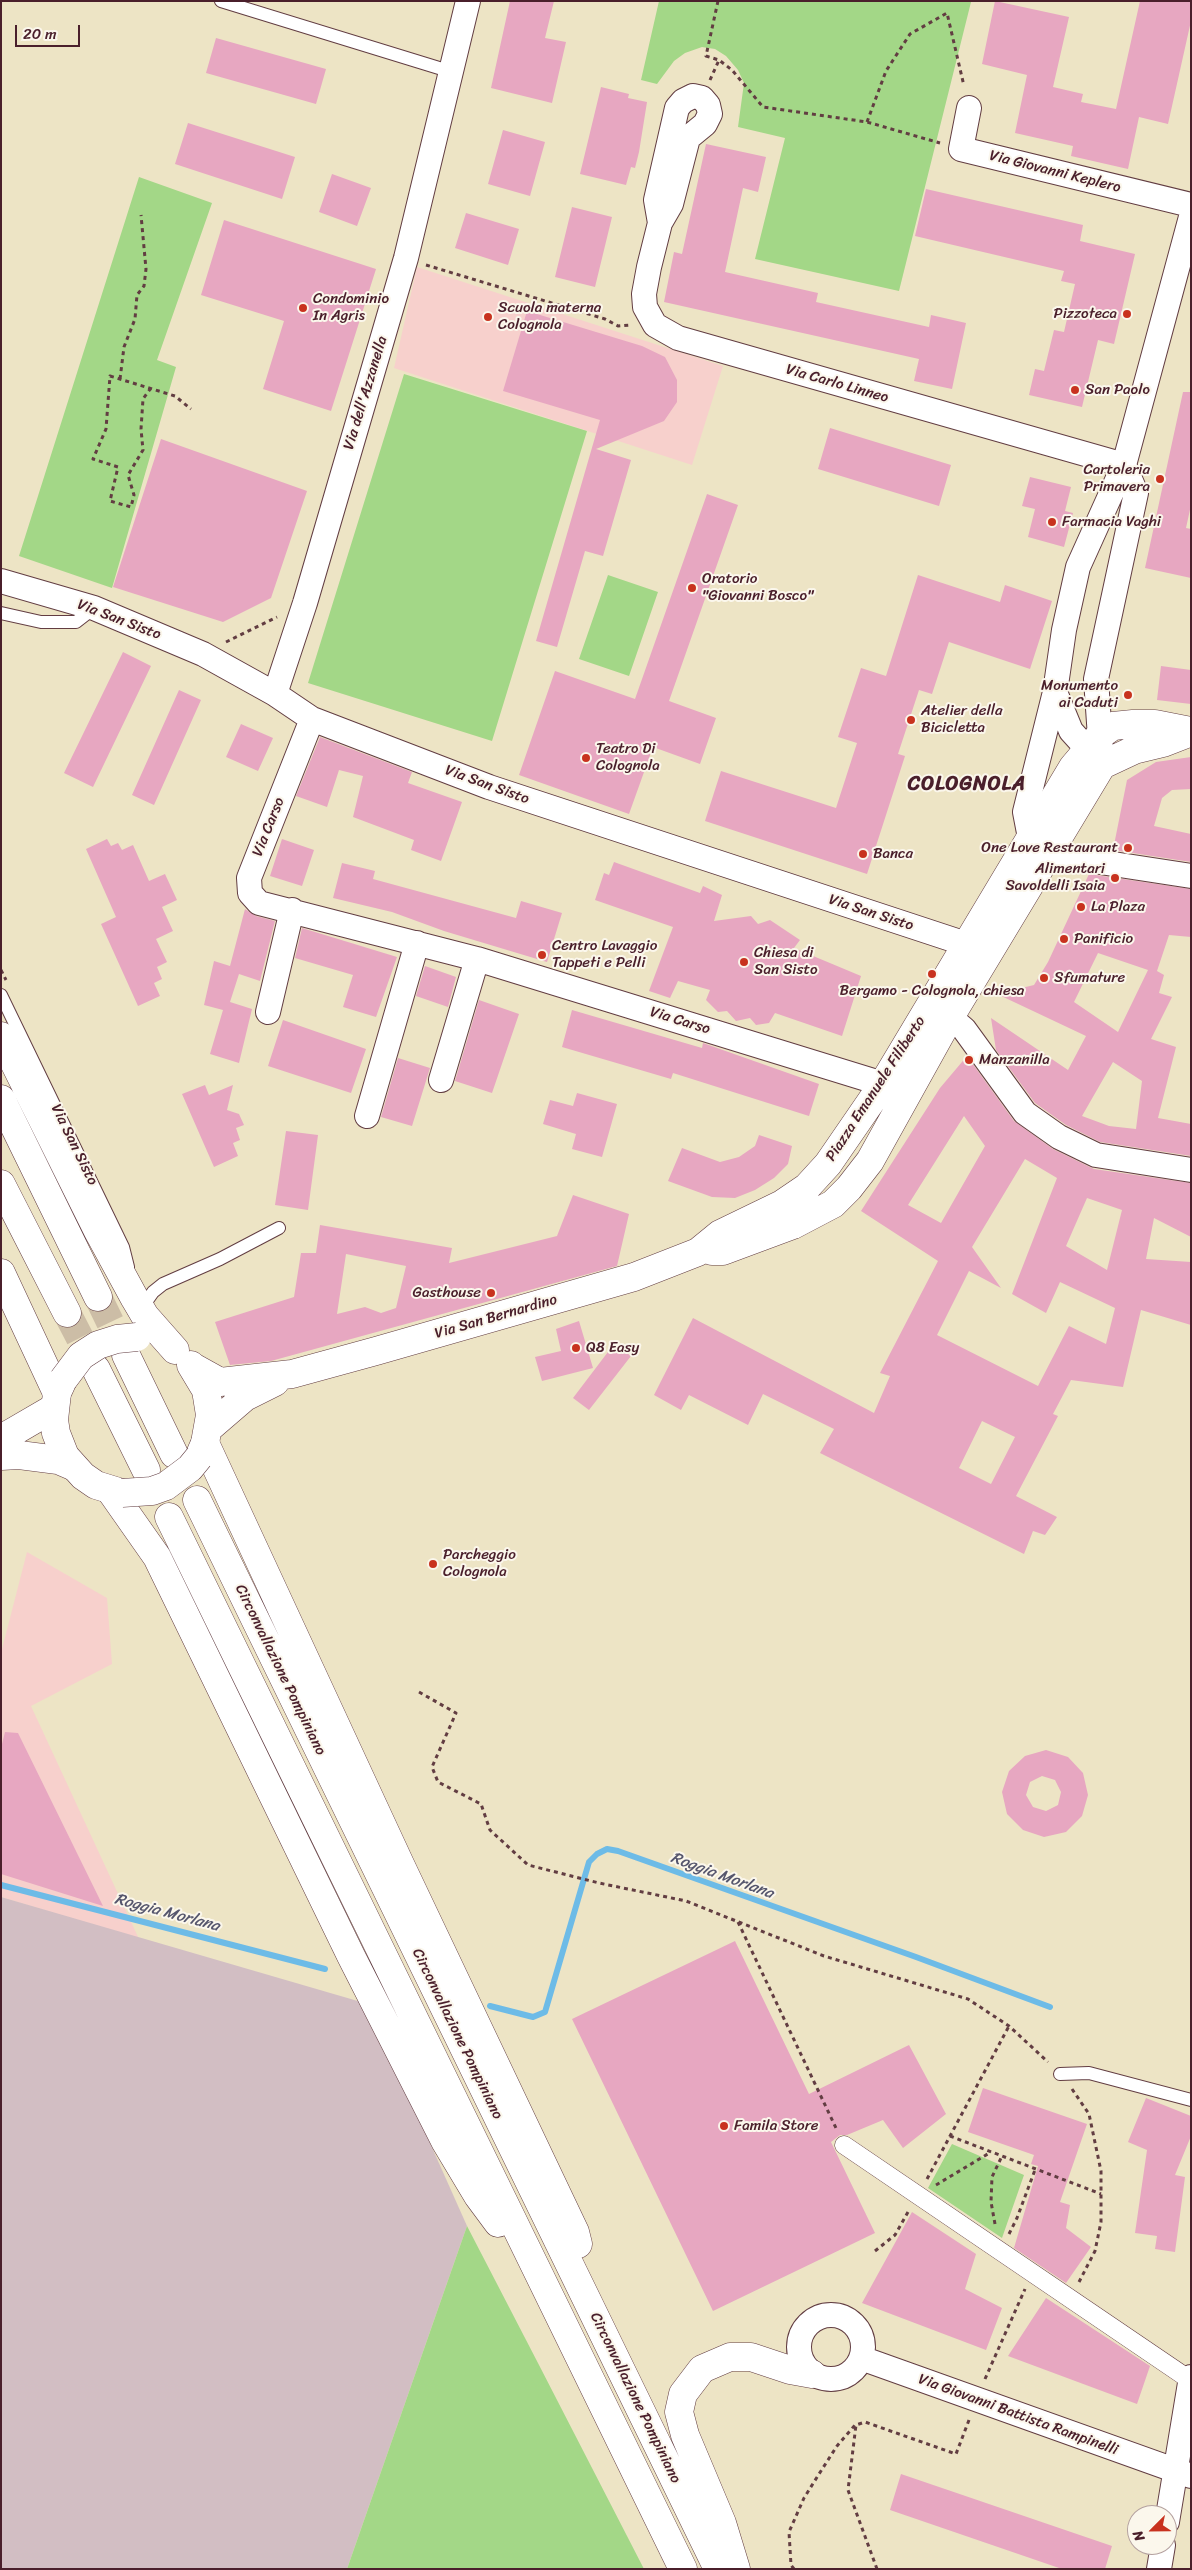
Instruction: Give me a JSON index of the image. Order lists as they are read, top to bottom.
{
  "streets": {
    "main road": ["Piazza Emanuele Filiberto", "Via San Bernardino", "Circonvallazione Pompiniano"],
    "street": [
      "Via Giovanni Keplero",
      "Via Carlo Linneo",
      "Via dell'Azzanella",
      "Via San Sisto",
      "Via Carso",
      "Via Giovanni Battista Rampinelli"
    ]
  },
  "crossings": [
    ["Via dell'Azzanella", "Via San Sisto"],
    ["Via San Sisto", "Via Carso"],
    ["Via San Sisto", "Piazza Emanuele Filiberto"],
    ["Via Carso", "Piazza Emanuele Filiberto"],
    ["Piazza Emanuele Filiberto", "Via San Bernardino"]
  ],
  "districts": ["COLOGNOLA"],
  "water": ["Roggia Morlana"],
  "places": [
    "Condominio In Agris",
    "Pizzoteca",
    "Scuola materna Colognola",
    "San Paolo",
    "Cartoleria Primavera",
    "Farmacia Vaghi",
    "Oratorio \"Giovanni Bosco\"",
    "Monumento ai Caduti",
    "Atelier della Bicicletta",
    "Teatro Di Colognola",
    "One Love Restaurant",
    "Banca",
    "Alimentari Savoldelli Isaia",
    "La Plaza",
    "Panificio",
    "Centro Lavaggio Tappeti e Pelli",
    "Chiesa di San Sisto",
    "Bergamo - Colognola, chiesa",
    "Sfumature",
    "Manzanilla",
    "Gasthouse",
    "Q8 Easy",
    "Parcheggio Colognola",
    "Famila Store"
  ],
  "scale_bar": "20 m",
  "north": "bottom left"
}
